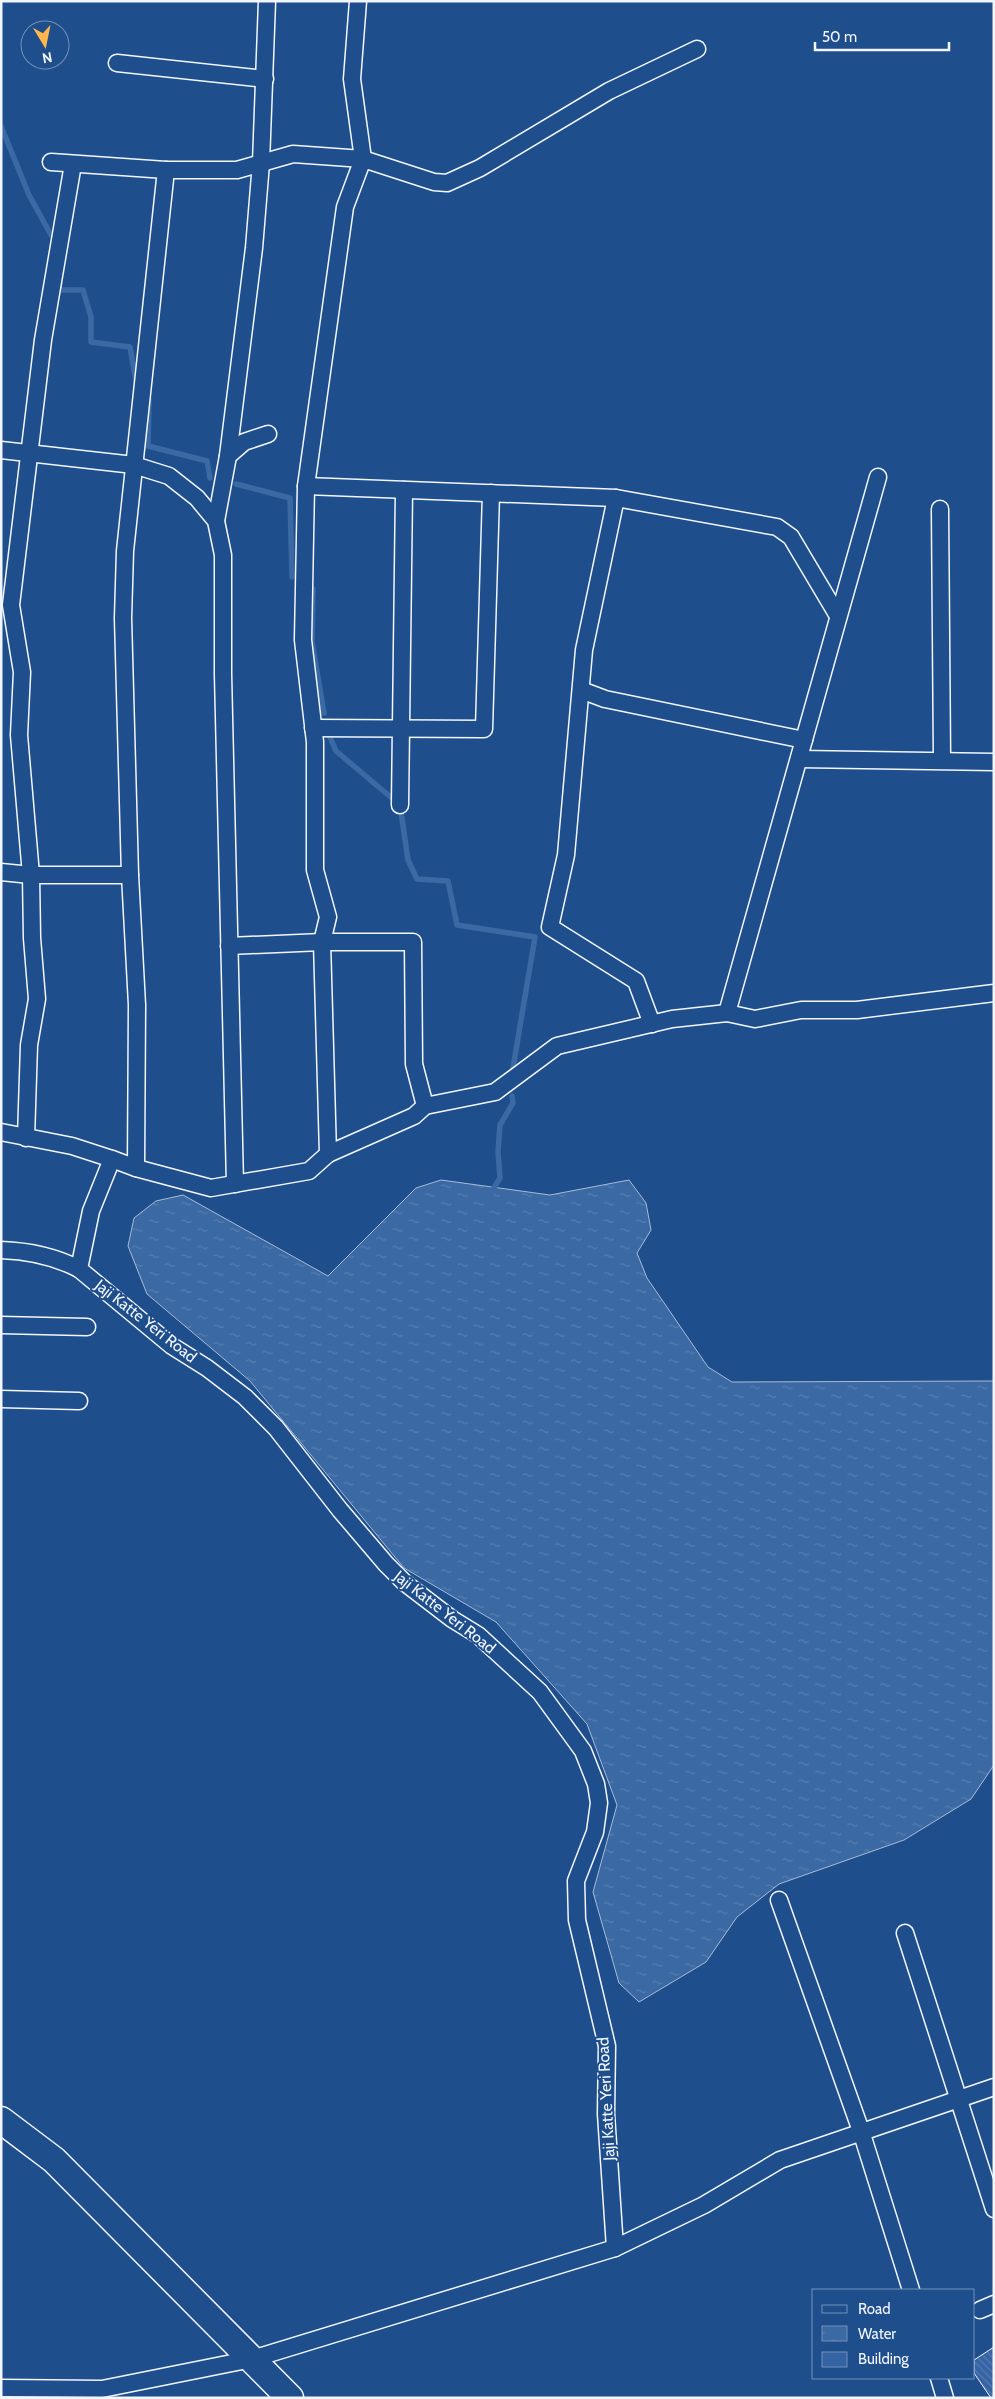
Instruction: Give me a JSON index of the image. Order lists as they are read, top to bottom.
{
  "streets": {
    "street": ["Jaji Katte Yeri Road"]
  },
  "legend": ["Road", "Water", "Building"],
  "scale_bar": "50 m",
  "north": "bottom"
}
